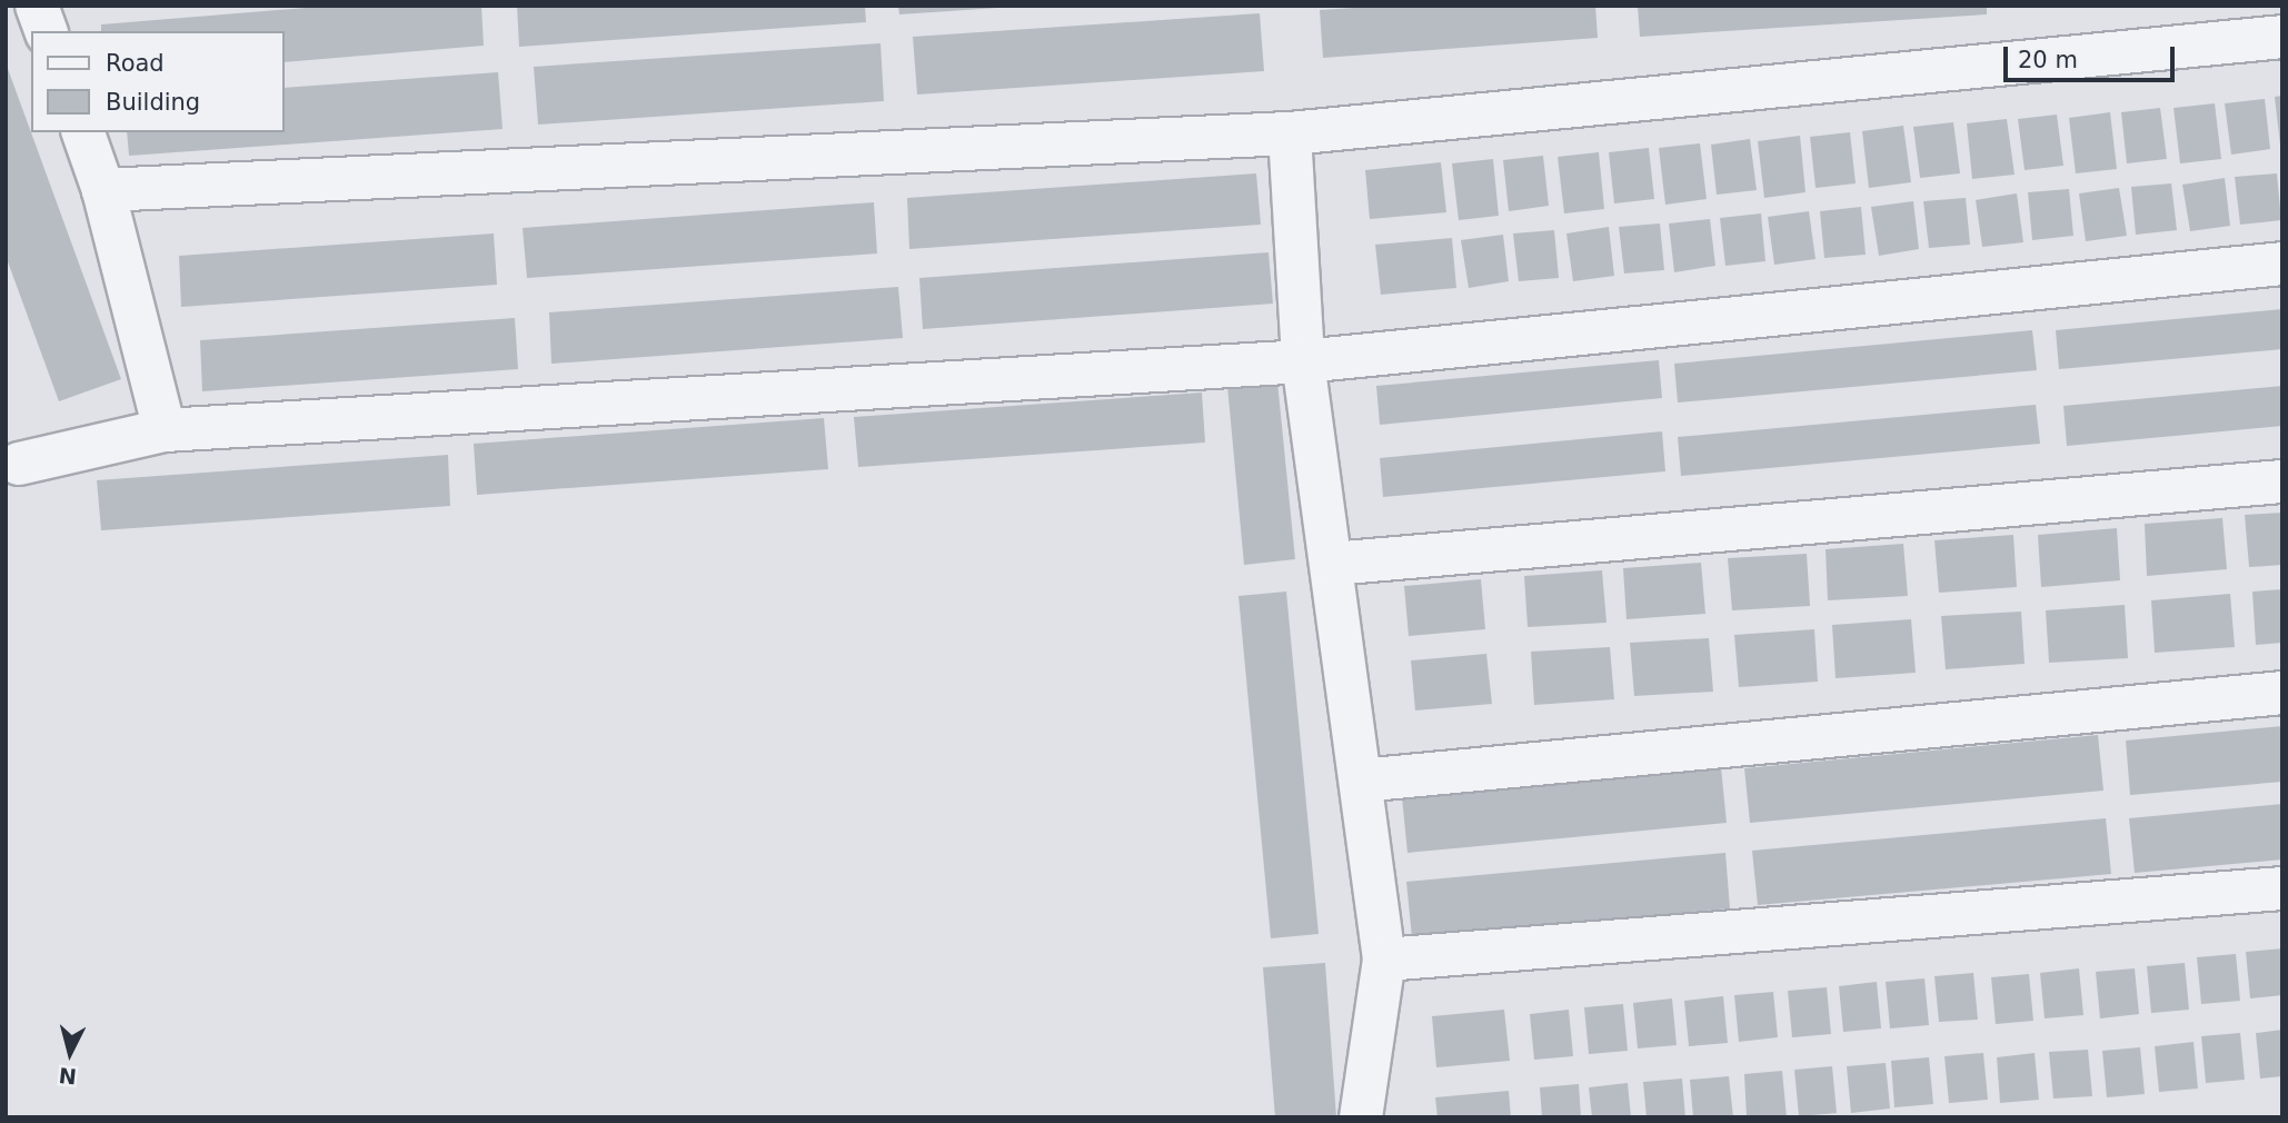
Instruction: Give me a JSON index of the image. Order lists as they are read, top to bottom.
{
  "legend": ["Road", "Building"],
  "scale_bar": "20 m",
  "north": "bottom"
}
